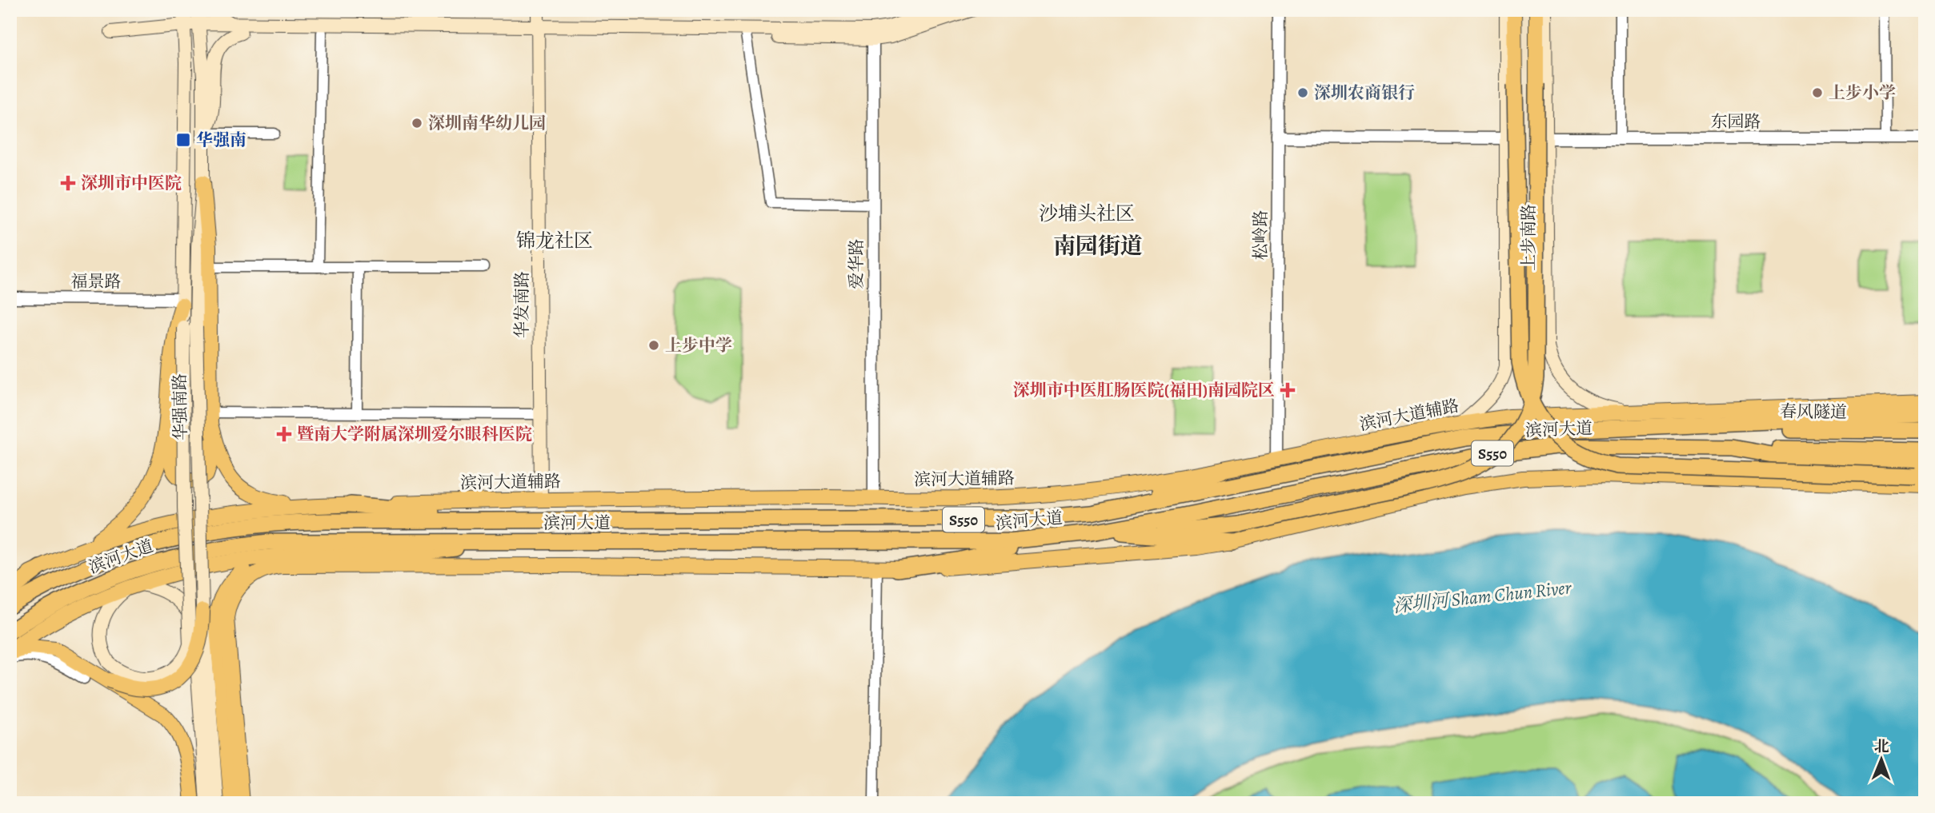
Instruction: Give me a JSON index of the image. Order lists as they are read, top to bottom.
{
  "streets": {
    "highway": ["春风隧道", "滨河大道", "S550"],
    "main road": [
      "上步南路",
      "华发南路",
      "华强南路",
      "滨河大道辅路"
    ],
    "street": [
      "东园路",
      "松岭路",
      "爱华路",
      "福景路"
    ]
  },
  "crossings": [
    ["东园路", "上步南路"],
    ["松岭路", "滨河大道辅路"],
    ["上步南路", "滨河大道辅路"],
    ["爱华路", "滨河大道辅路"],
    ["福景路", "华强南路"],
    ["华发南路", "滨河大道辅路"],
    ["春风隧道", "滨河大道"]
  ],
  "districts": ["沙埔头社区", "锦龙社区", "南园街道"],
  "water": ["深圳河 Sham Chun River"],
  "places": {
    "other": [
      "深圳农商银行",
      "上步小学",
      "深圳南华幼儿园",
      "上步中学"
    ],
    "transit": ["华强南"],
    "health": ["深圳市中医院", "深圳市中医肛肠医院(福田)南园院区", "暨南大学附属深圳爱尔眼科医院"]
  },
  "north": "top"
}
